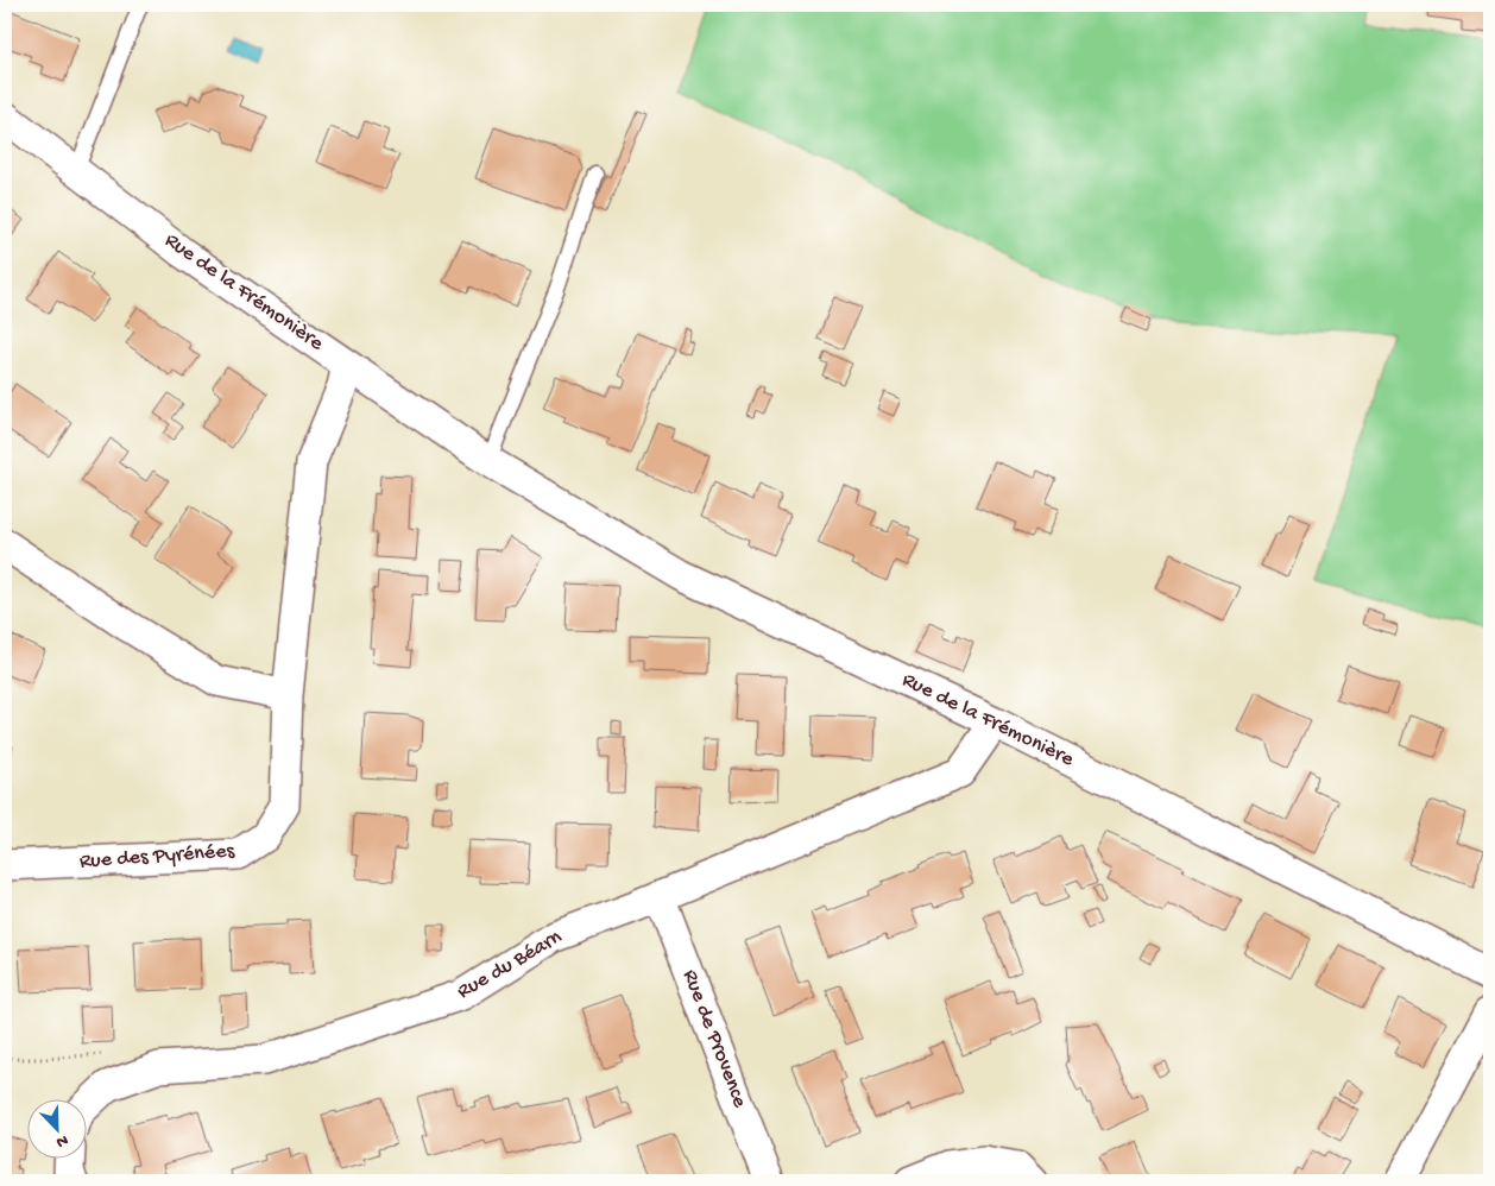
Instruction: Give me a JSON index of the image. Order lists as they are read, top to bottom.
{
  "streets": {
    "street": [
      "Rue de la Frémonière",
      "Rue des Pyrénées",
      "Rue du Béarn",
      "Rue de Provence"
    ]
  },
  "crossings": [
    ["Rue de la Frémonière", "Rue des Pyrénées"],
    ["Rue de la Frémonière", "Rue du Béarn"],
    ["Rue du Béarn", "Rue de Provence"]
  ],
  "north": "bottom right"
}
